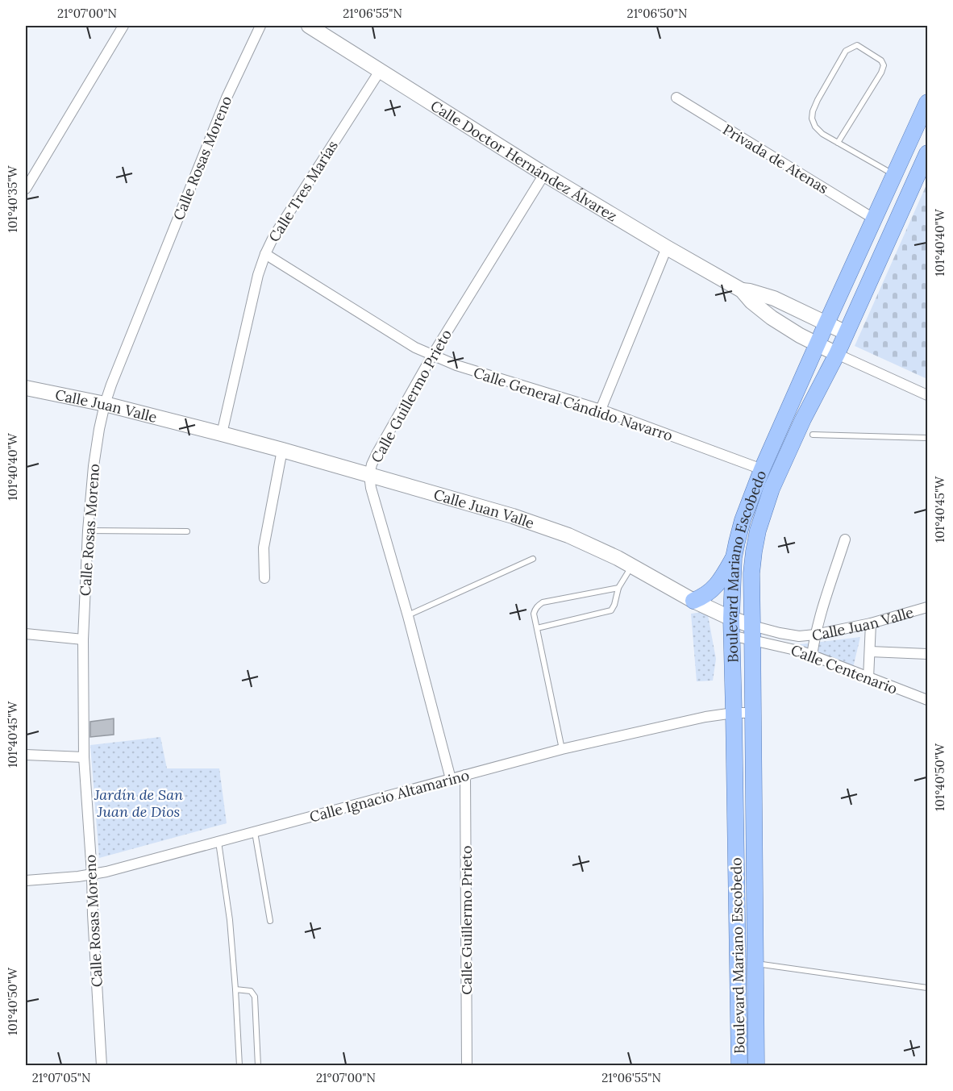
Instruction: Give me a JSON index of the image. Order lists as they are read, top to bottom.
{
  "streets": {
    "main road": ["Boulevard Mariano Escobedo"],
    "street": [
      "Calle Rosas Moreno",
      "Privada de Atenas",
      "Calle Doctor Hernández Álvarez",
      "Calle Tres Marías",
      "Calle Guillermo Prieto",
      "Calle General Cándido Navarro",
      "Calle Juan Valle",
      "Calle Centenario",
      "Calle Ignacio Altamarino"
    ]
  },
  "crossings": [
    ["Calle Rosas Moreno", "Calle Juan Valle"],
    ["Calle Rosas Moreno", "Calle Ignacio Altamarino"],
    ["Privada de Atenas", "Boulevard Mariano Escobedo"],
    ["Calle Doctor Hernández Álvarez", "Calle Tres Marías"],
    ["Calle Doctor Hernández Álvarez", "Calle Guillermo Prieto"],
    ["Calle Doctor Hernández Álvarez", "Boulevard Mariano Escobedo"],
    ["Calle Tres Marías", "Calle General Cándido Navarro"],
    ["Calle Tres Marías", "Calle Juan Valle"],
    ["Calle Guillermo Prieto", "Calle General Cándido Navarro"],
    ["Calle Guillermo Prieto", "Calle Juan Valle"],
    ["Calle Guillermo Prieto", "Calle Ignacio Altamarino"],
    ["Calle General Cándido Navarro", "Boulevard Mariano Escobedo"],
    ["Calle Juan Valle", "Boulevard Mariano Escobedo"],
    ["Calle Juan Valle", "Calle Centenario"],
    ["Boulevard Mariano Escobedo", "Calle Centenario"],
    ["Boulevard Mariano Escobedo", "Calle Ignacio Altamarino"]
  ],
  "parks": ["Jardín de San Juan de Dios"],
  "coordinates": [
    "21°07'00\"N",
    "21°06'55\"N",
    "21°06'50\"N",
    "101°40'35\"W",
    "101°40'40\"W",
    "101°40'45\"W",
    "101°40'50\"W",
    "21°07'05\"N"
  ]
}
